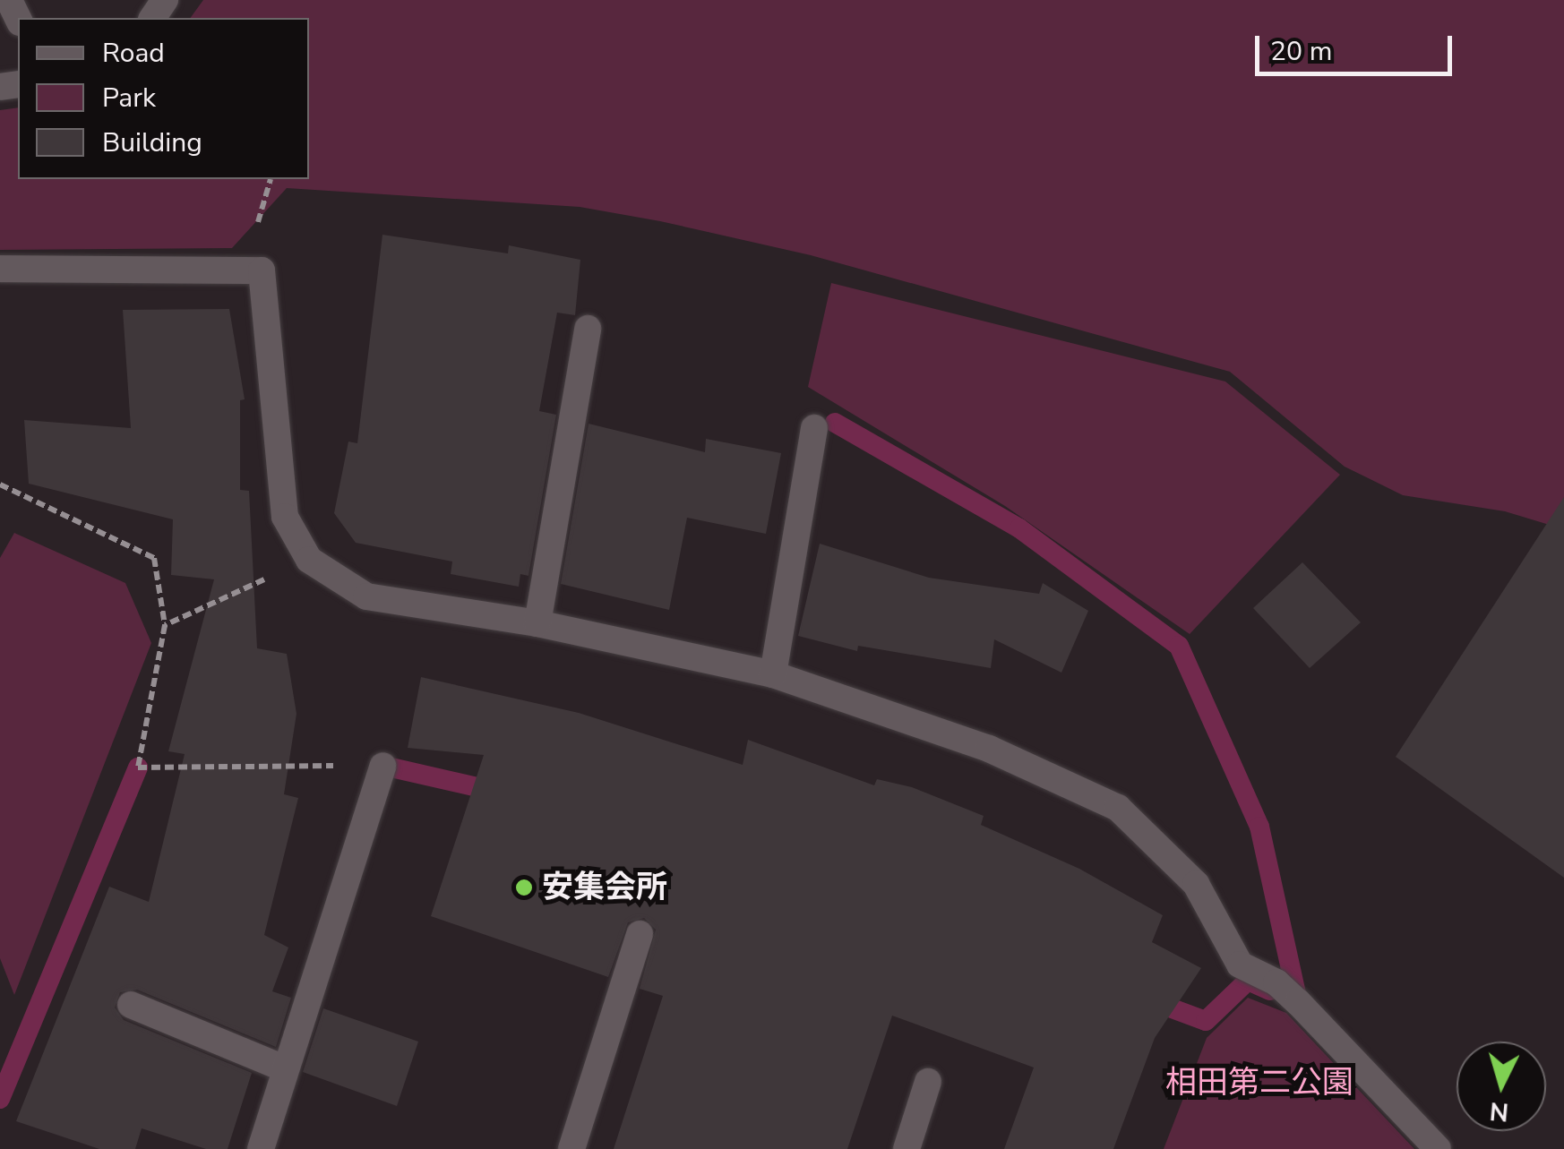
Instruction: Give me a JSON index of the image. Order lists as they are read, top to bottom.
{
  "parks": ["相田第二公園"],
  "places": ["安集会所"],
  "legend": ["Road", "Park", "Building"],
  "scale_bar": "20 m",
  "north": "bottom"
}
